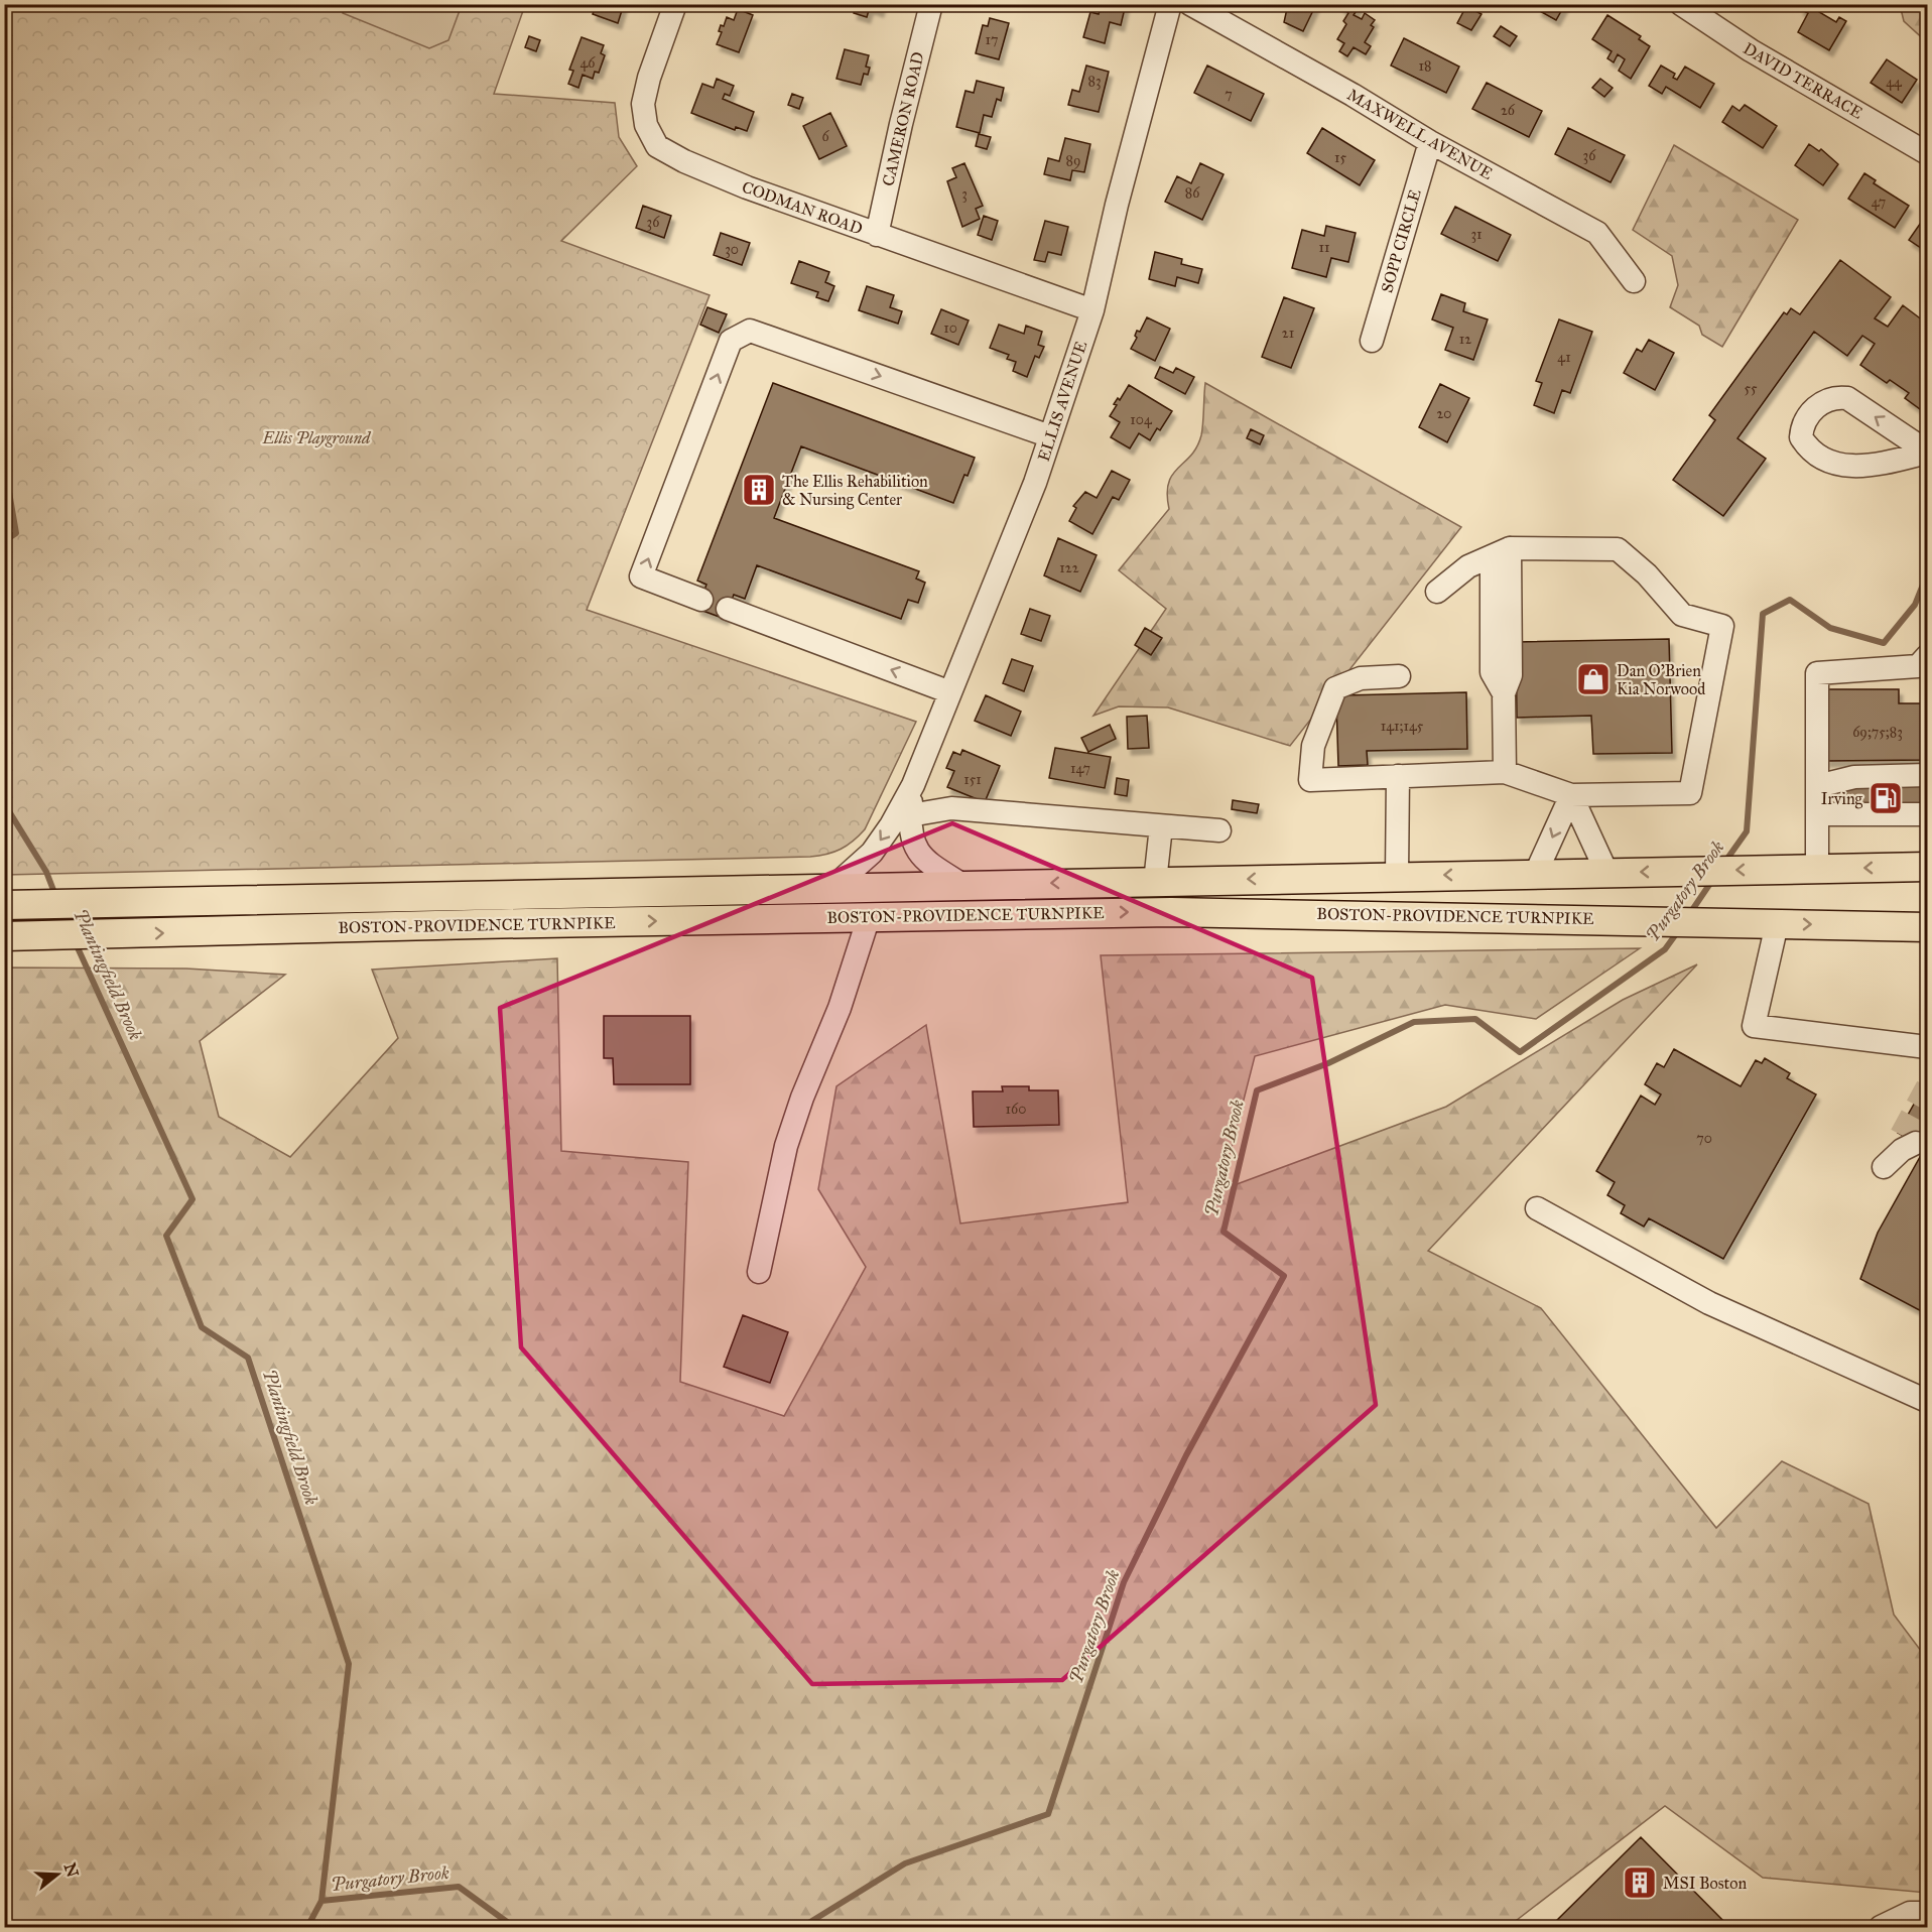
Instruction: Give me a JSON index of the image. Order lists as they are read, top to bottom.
{
  "streets": {
    "main road": ["BOSTON-PROVIDENCE TURNPIKE"],
    "street": [
      "DAVID TERRACE",
      "CAMERON ROAD",
      "MAXWELL AVENUE",
      "CODMAN ROAD",
      "SOPP CIRCLE",
      "ELLIS AVENUE"
    ]
  },
  "crossings": [
    ["CAMERON ROAD", "CODMAN ROAD"],
    ["MAXWELL AVENUE", "SOPP CIRCLE"],
    ["CODMAN ROAD", "ELLIS AVENUE"],
    ["ELLIS AVENUE", "BOSTON-PROVIDENCE TURNPIKE"]
  ],
  "water": ["Purgatory Brook", "Plantingfield Brook"],
  "parks": ["Ellis Playground"],
  "places": {
    "building": ["The Ellis Rehabilition & Nursing Center", "MSI Boston"],
    "shop": ["Dan O'Brien Kia Norwood"],
    "fuel station": ["Irving"]
  },
  "house_numbers": [
    "17",
    "46",
    "18",
    "83",
    "44",
    "7",
    "26",
    "6",
    "36",
    "15",
    "89",
    "86",
    "3",
    "47",
    "36",
    "31",
    "11",
    "30",
    "10",
    "21",
    "12",
    "41",
    "55",
    "20",
    "104",
    "122",
    "141;145",
    "69;75;83",
    "147",
    "151",
    "160",
    "70"
  ],
  "north": "right"
}
